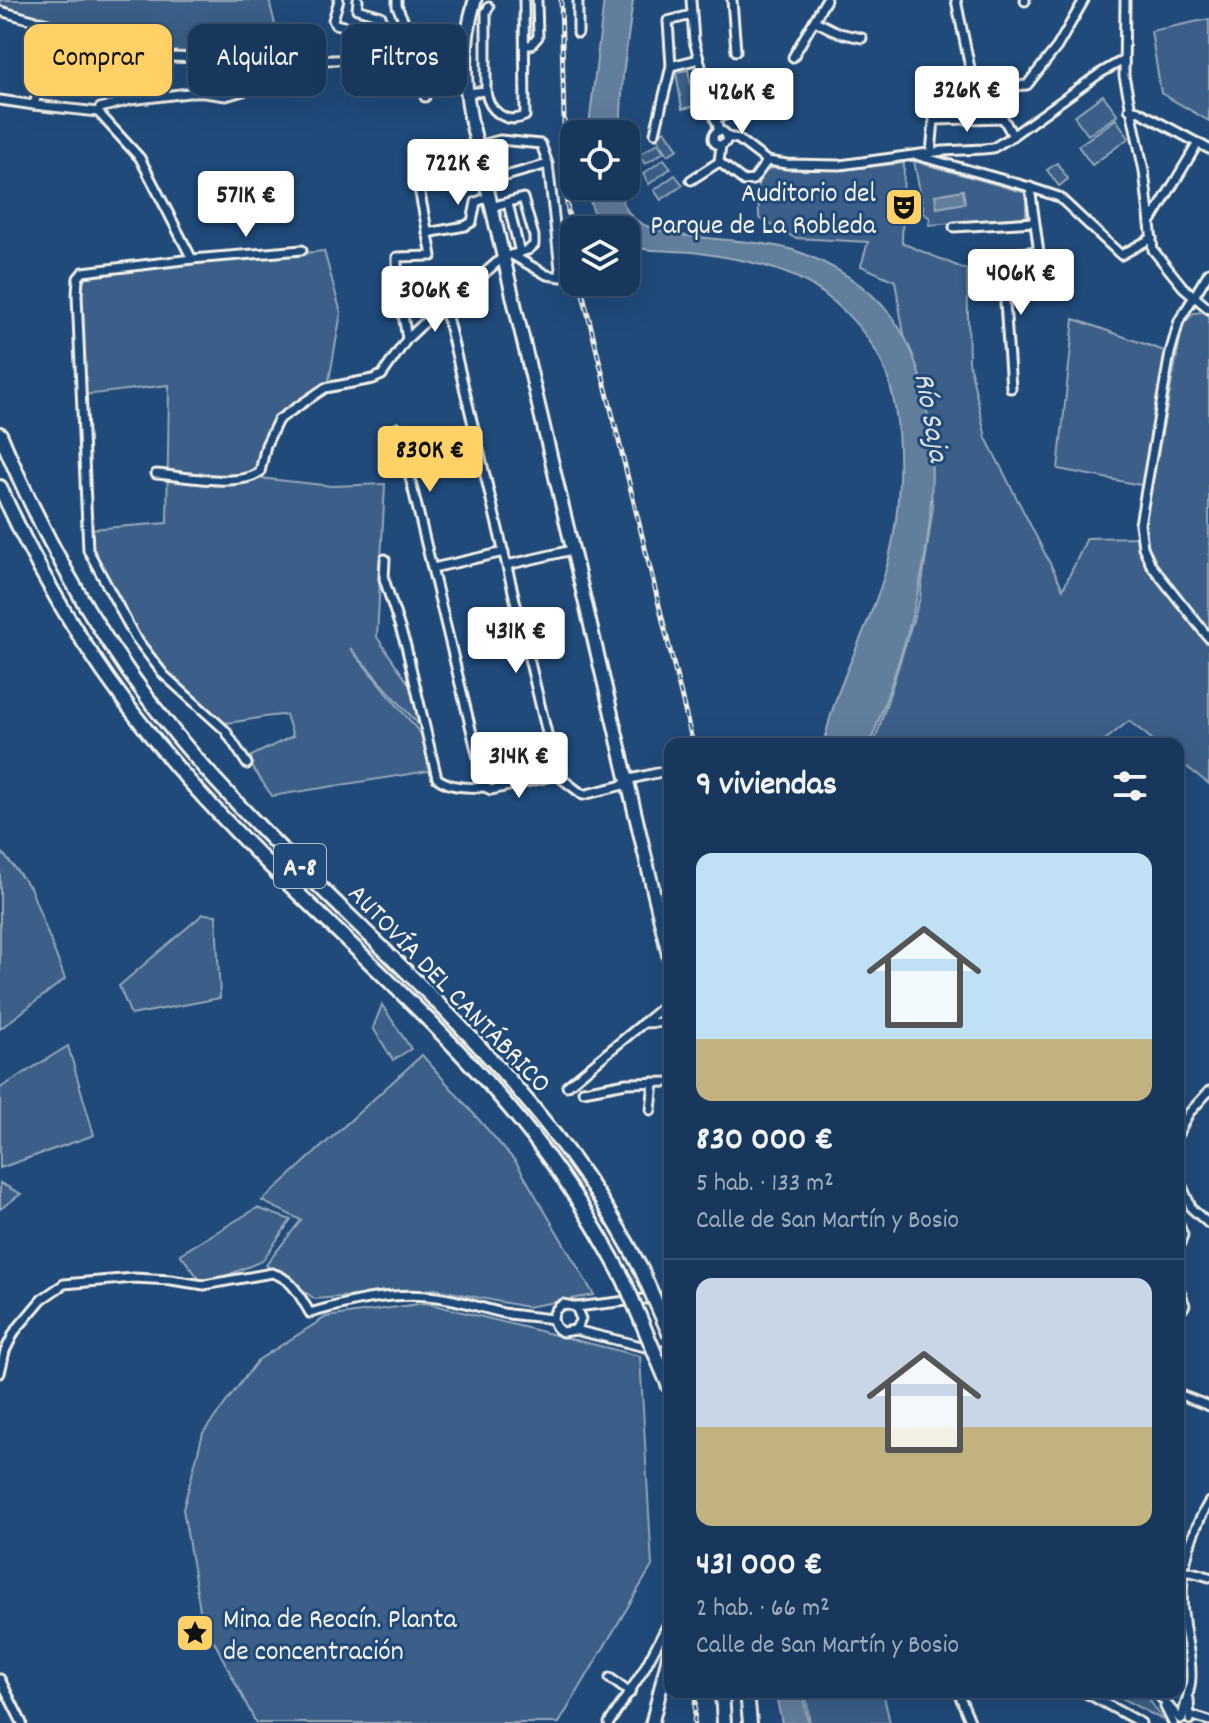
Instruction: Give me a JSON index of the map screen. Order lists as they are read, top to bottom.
{
  "streets": {
    "highway": ["A-8", "AUTOVÍA DEL CANTÁBRICO"]
  },
  "water": ["Río Saja"],
  "places": {
    "theatre": ["Auditorio del Parque de La Robleda"],
    "place": ["Mina de Reocín. Planta de concentración"]
  },
  "page": {
    "chip": ["Comprar", "Alquilar", "Filtros"],
    "price": [
      "326K €",
      "426K €",
      "722K €",
      "571K €",
      "406K €",
      "306K €",
      "830K €",
      "431K €",
      "314K €"
    ],
    "heading": "9 viviendas",
    "list": [
      {
        "name": "830 000 €",
        "note": "5 hab. · 133 m² · Calle de San Martín y Bosio"
      },
      {
        "name": "431 000 €",
        "note": "2 hab. · 66 m² · Calle de San Martín y Bosio"
      }
    ]
  }
}
